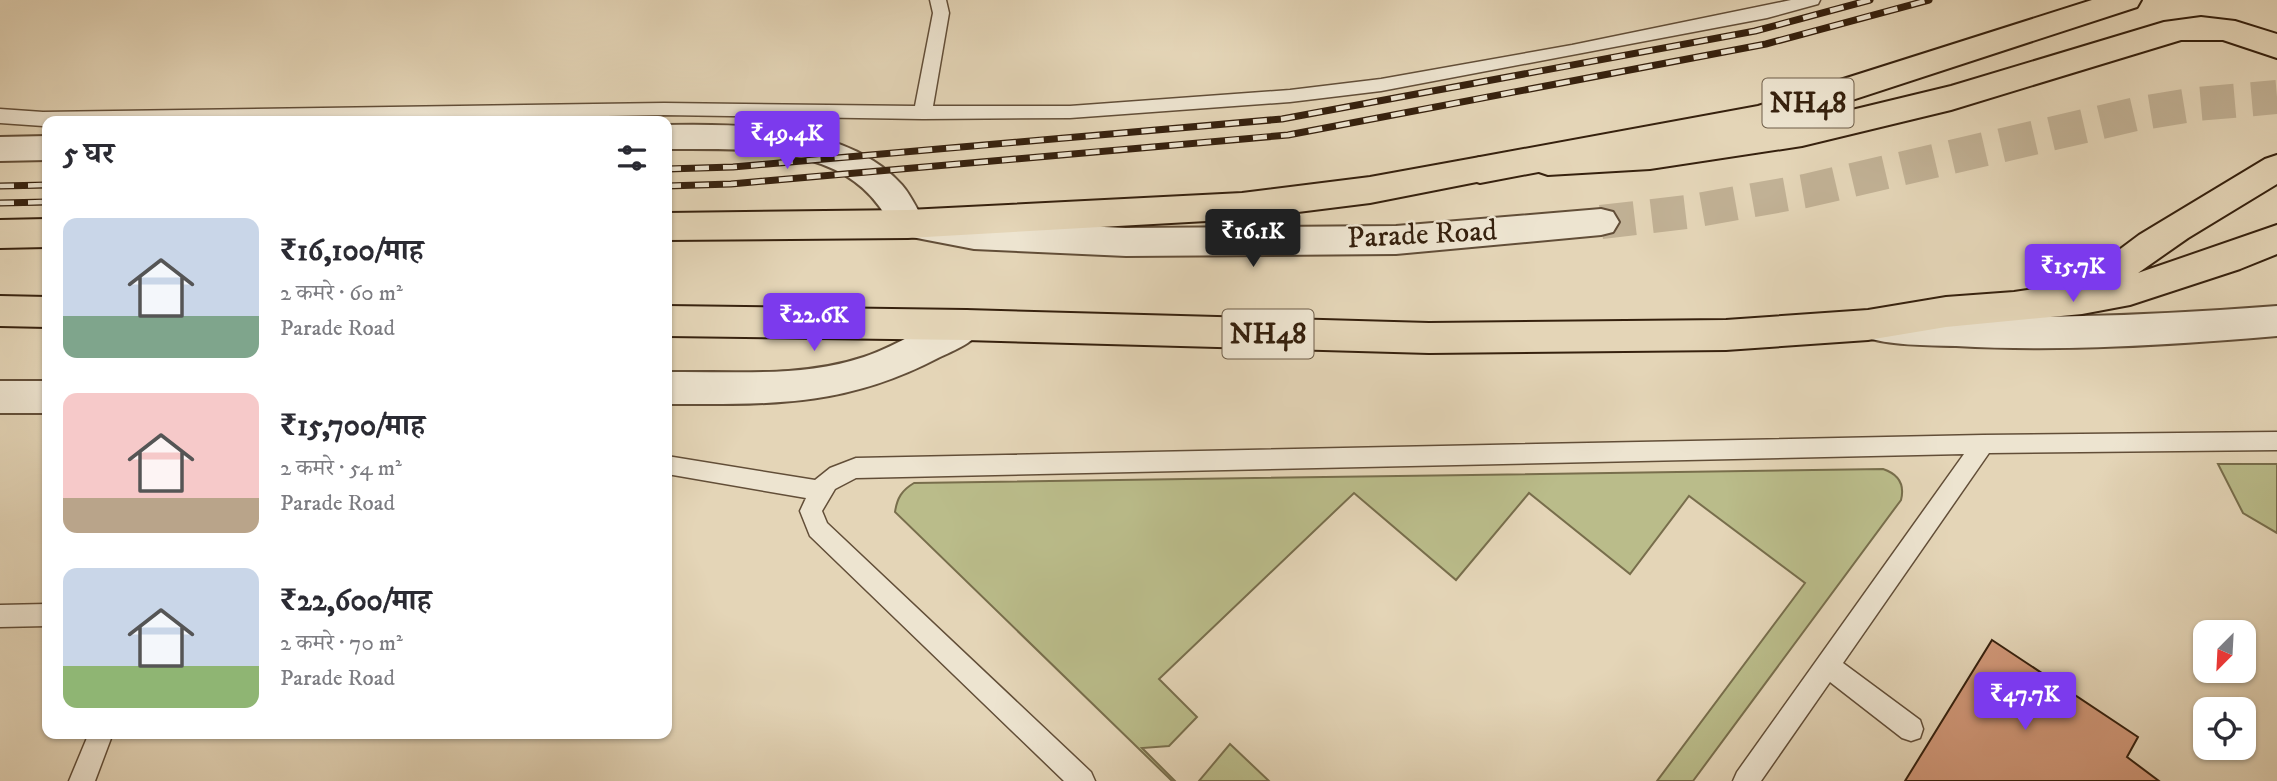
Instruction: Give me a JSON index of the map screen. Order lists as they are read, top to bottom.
{
  "streets": {
    "highway": ["NH48"],
    "street": ["Parade Road"]
  },
  "crossings": [
    ["NH48", "Parade Road"]
  ],
  "north": "bottom left",
  "page": {
    "price": [
      "₹49.4K",
      "₹16.1K",
      "₹15.7K",
      "₹22.6K",
      "₹47.7K"
    ],
    "heading": "5 घर",
    "list": [
      {
        "name": "₹16,100/माह",
        "note": "2 कमरे · 60 m² · Parade Road"
      },
      {
        "name": "₹15,700/माह",
        "note": "2 कमरे · 54 m² · Parade Road"
      },
      {
        "name": "₹22,600/माह",
        "note": "2 कमरे · 70 m² · Parade Road"
      }
    ]
  }
}
